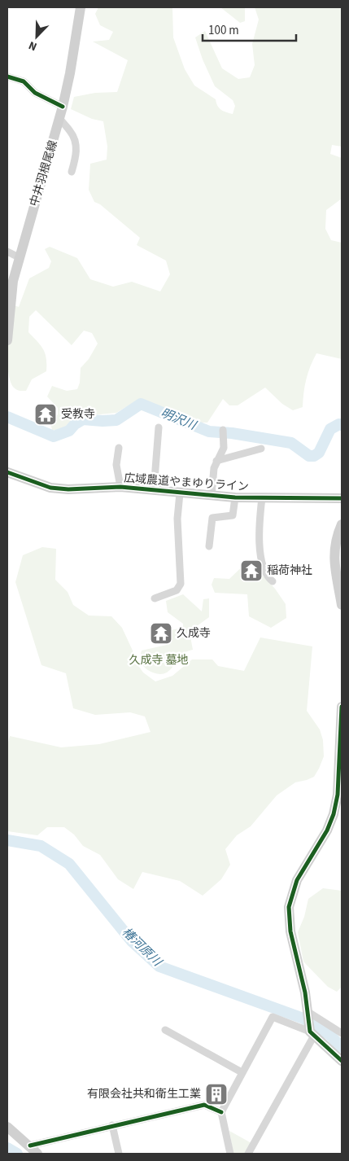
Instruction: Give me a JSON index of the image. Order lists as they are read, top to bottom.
{
  "streets": {
    "street": ["中井羽根尾線", "広域農道やまゆりライン"]
  },
  "water": ["明沢川", "椿河原川"],
  "parks": ["久成寺 墓地"],
  "places": {
    "temple": ["受教寺", "稲荷神社", "久成寺"],
    "building": ["有限会社共和衛生工業"]
  },
  "scale_bar": "100 m",
  "north": "bottom left"
}
